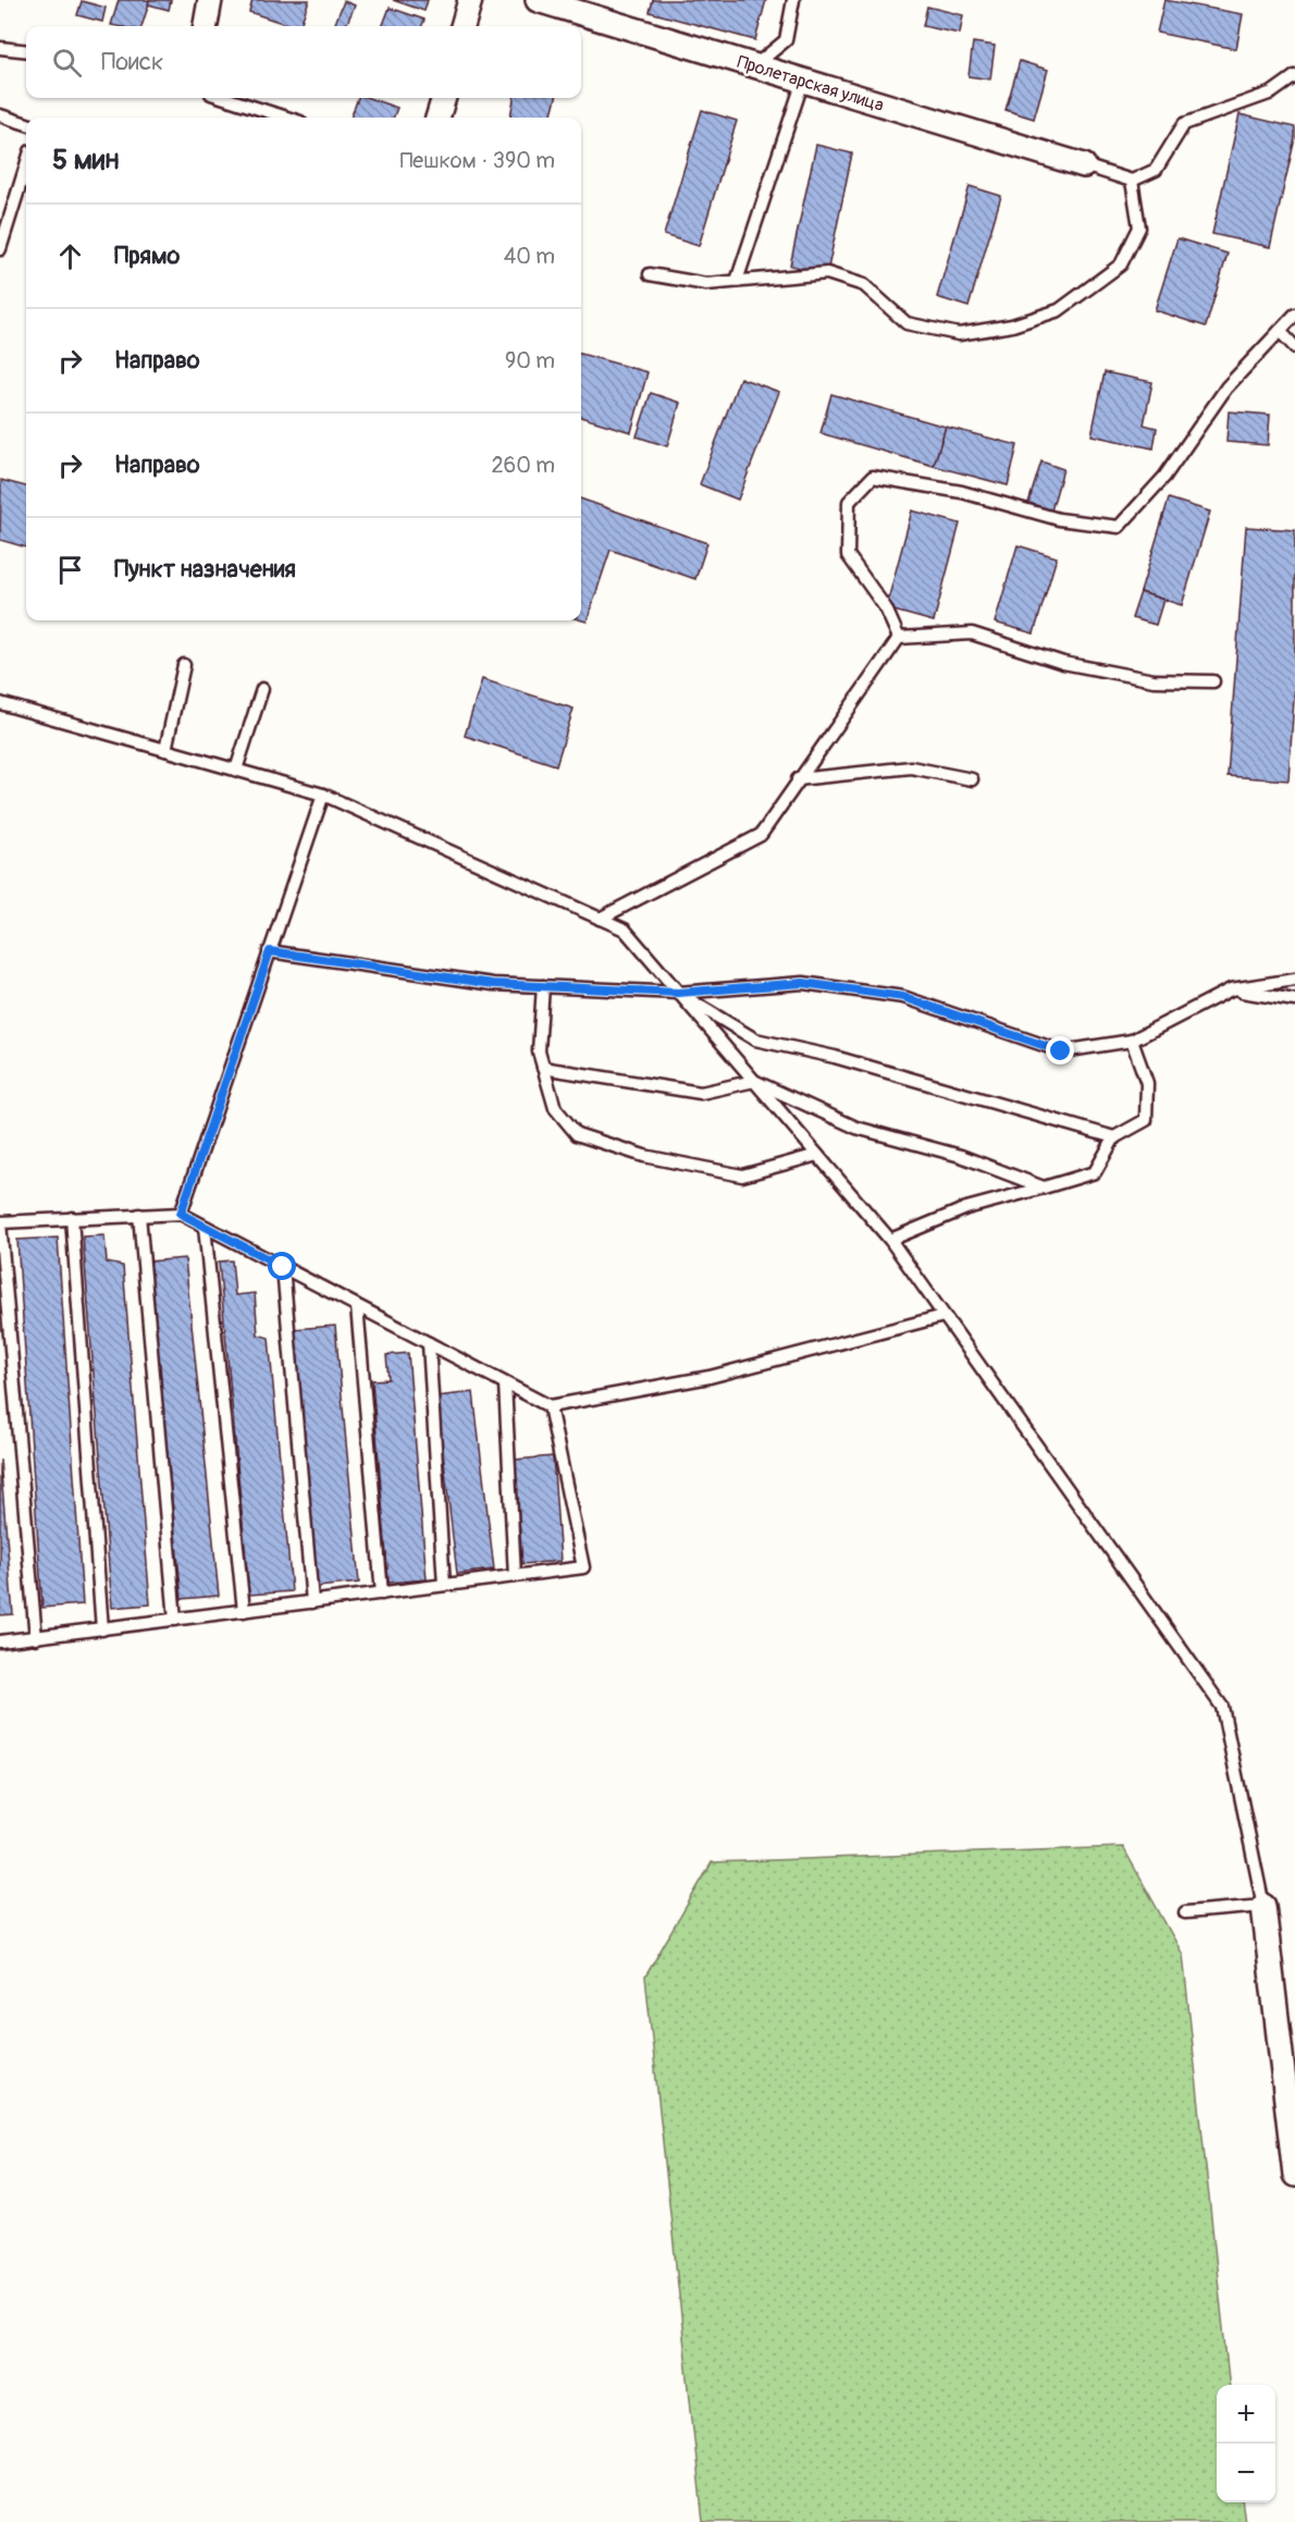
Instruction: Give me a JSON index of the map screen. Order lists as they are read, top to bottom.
{
  "streets": {
    "street": ["Пролетарская улица"]
  },
  "page": {
    "search": "Поиск",
    "heading": ["5 мин", "Пешком · 390 m"],
    "list": [
      ["Прямо", "40 m"],
      ["Направо", "90 m"],
      ["Направо", "260 m"],
      "Пункт назначения"
    ],
    "map_buttons": ["+", "−"]
  }
}
